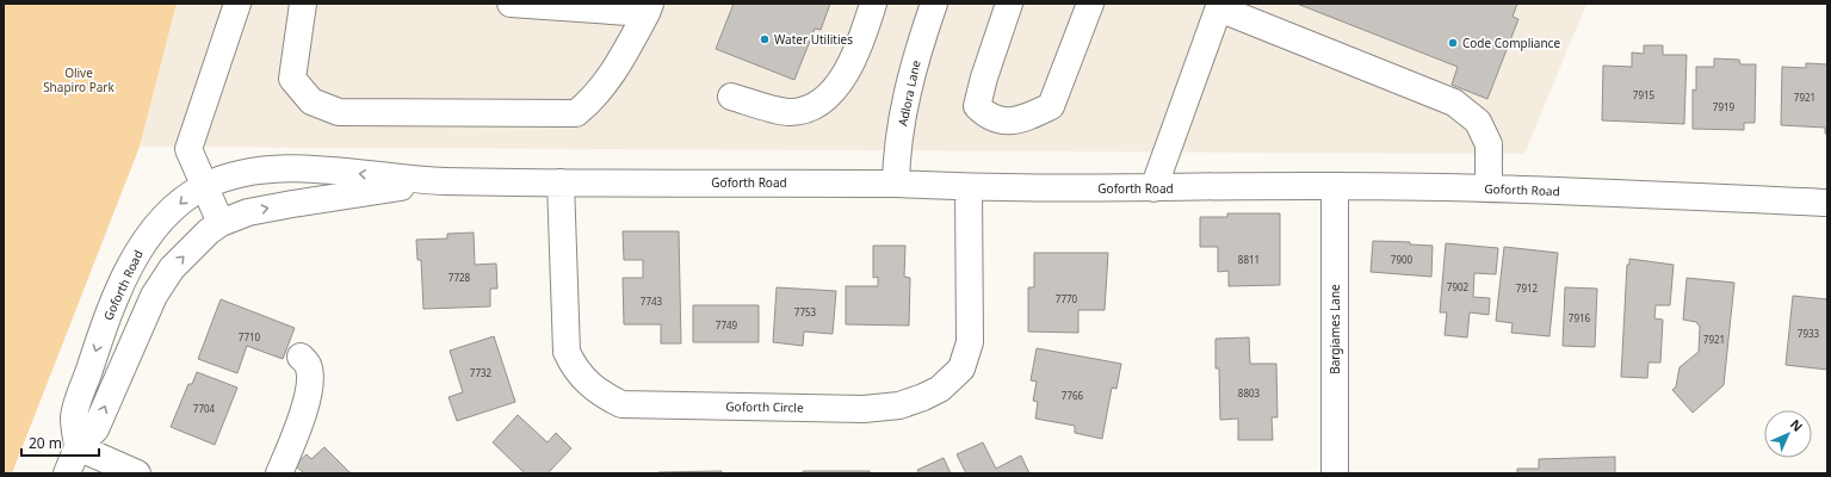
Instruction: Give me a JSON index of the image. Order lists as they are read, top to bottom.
{
  "streets": {
    "street": [
      "Adlora Lane",
      "Goforth Road",
      "Bargiames Lane",
      "Goforth Circle"
    ]
  },
  "crossings": [
    ["Adlora Lane", "Goforth Road"],
    ["Goforth Road", "Bargiames Lane"],
    ["Goforth Road", "Goforth Circle"]
  ],
  "parks": ["Olive Shapiro Park"],
  "places": ["Water Utilities", "Code Compliance"],
  "house_numbers": [
    "7915",
    "7921",
    "7919",
    "8811",
    "7900",
    "7728",
    "7902",
    "7912",
    "7770",
    "7743",
    "7753",
    "7916",
    "7749",
    "7933",
    "7710",
    "7921",
    "7732",
    "8803",
    "7766",
    "7704"
  ],
  "scale_bar": "20 m",
  "north": "top right"
}
